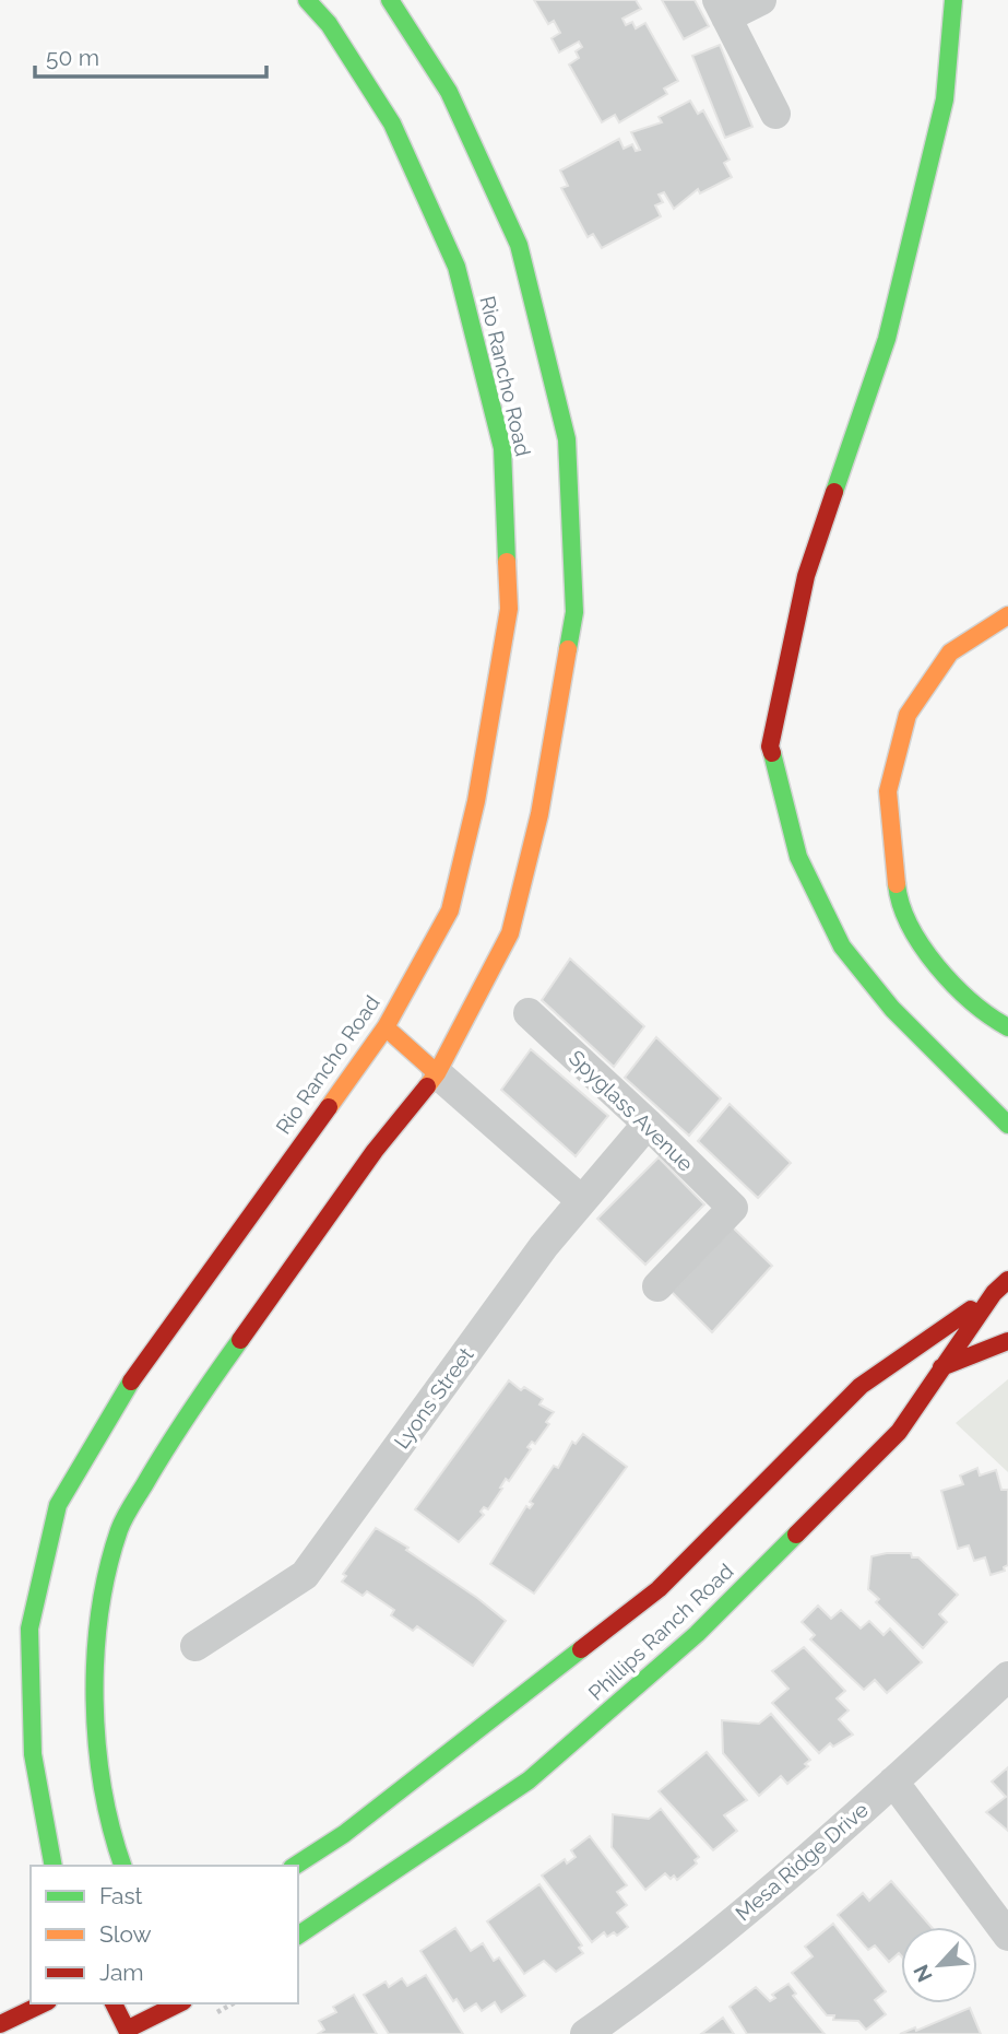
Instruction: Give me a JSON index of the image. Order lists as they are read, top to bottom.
{
  "streets": {
    "main road": ["Rio Rancho Road", "Phillips Ranch Road"],
    "street": ["Spyglass Avenue", "Lyons Street", "Mesa Ridge Drive"]
  },
  "crossings": [
    ["Spyglass Avenue", "Lyons Street"]
  ],
  "legend": ["Fast", "Slow", "Jam"],
  "scale_bar": "50 m",
  "north": "bottom left"
}
